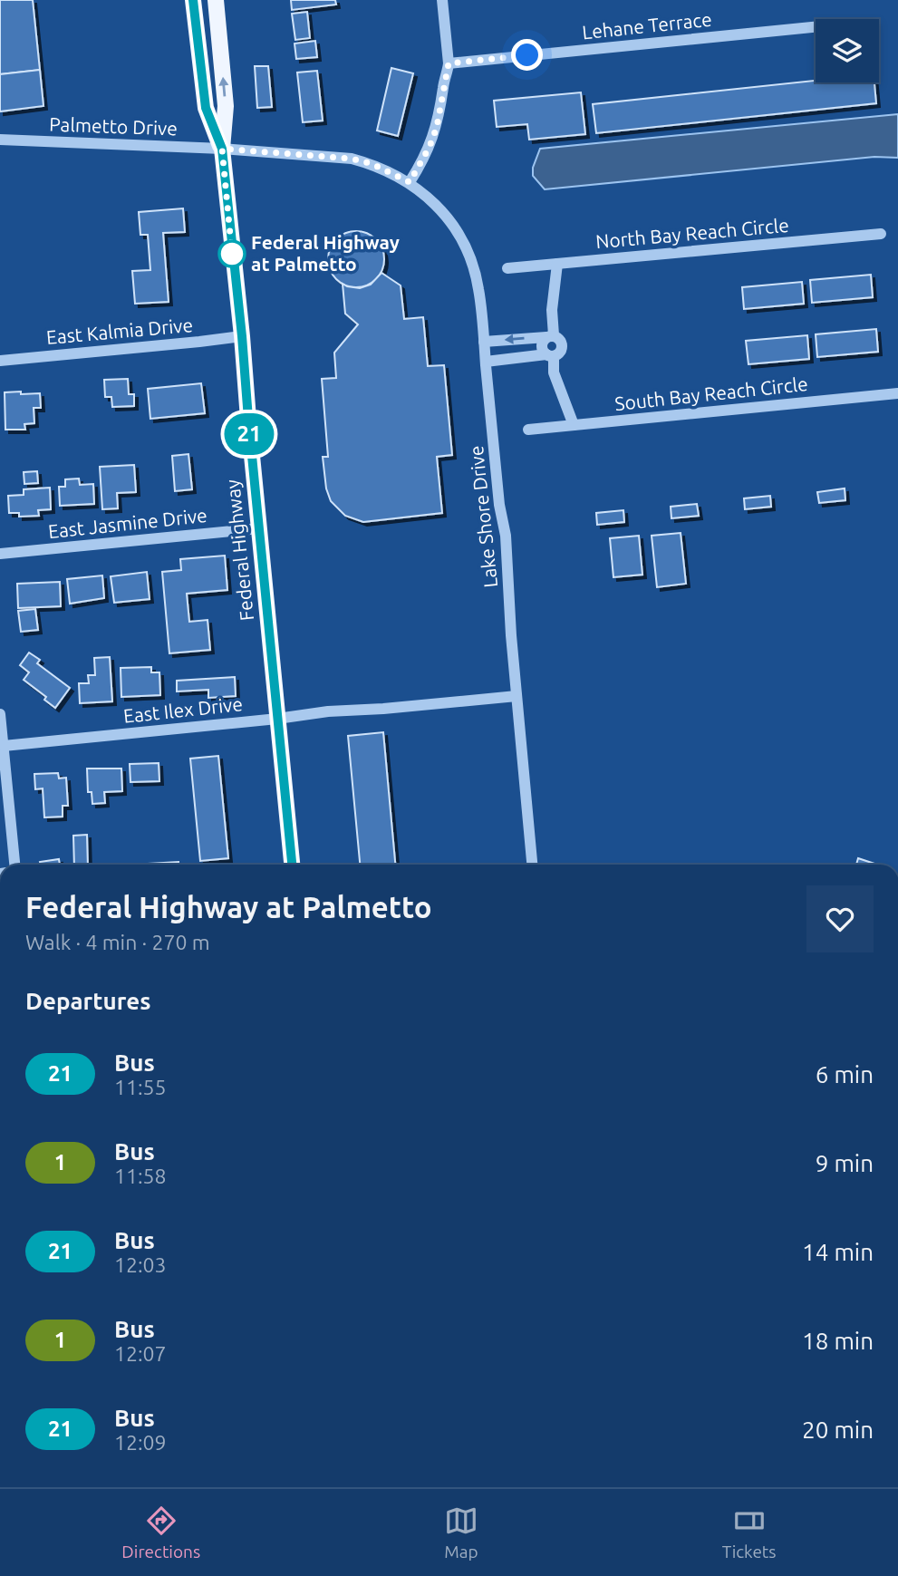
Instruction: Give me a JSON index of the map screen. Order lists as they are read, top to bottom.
{
  "streets": {
    "main road": ["Federal Highway"],
    "street": [
      "Lehane Terrace",
      "Palmetto Drive",
      "North Bay Reach Circle",
      "East Kalmia Drive",
      "South Bay Reach Circle",
      "Lake Shore Drive",
      "East Jasmine Drive",
      "East Ilex Drive"
    ]
  },
  "crossings": [
    ["Palmetto Drive", "Lake Shore Drive"],
    ["Palmetto Drive", "Federal Highway"],
    ["East Kalmia Drive", "Federal Highway"],
    ["Lake Shore Drive", "East Ilex Drive"],
    ["East Jasmine Drive", "Federal Highway"],
    ["Federal Highway", "East Ilex Drive"]
  ],
  "places": ["Federal Highway at Palmetto"],
  "lines": ["bus line 21"],
  "page": {
    "on_map": "21",
    "heading": [
      ["Federal Highway at Palmetto", "Walk · 4 min · 270 m"],
      "Departures"
    ],
    "list": [
      {
        "mark": "21",
        "name": "Bus",
        "note": "11:55",
        "value": "6 min"
      },
      {
        "mark": "1",
        "name": "Bus",
        "note": "11:58",
        "value": "9 min"
      },
      {
        "mark": "21",
        "name": "Bus",
        "note": "12:03",
        "value": "14 min"
      },
      {
        "mark": "1",
        "name": "Bus",
        "note": "12:07",
        "value": "18 min"
      },
      {
        "mark": "21",
        "name": "Bus",
        "note": "12:09",
        "value": "20 min"
      }
    ],
    "tabs": ["Directions", "Map", "Tickets"]
  }
}
